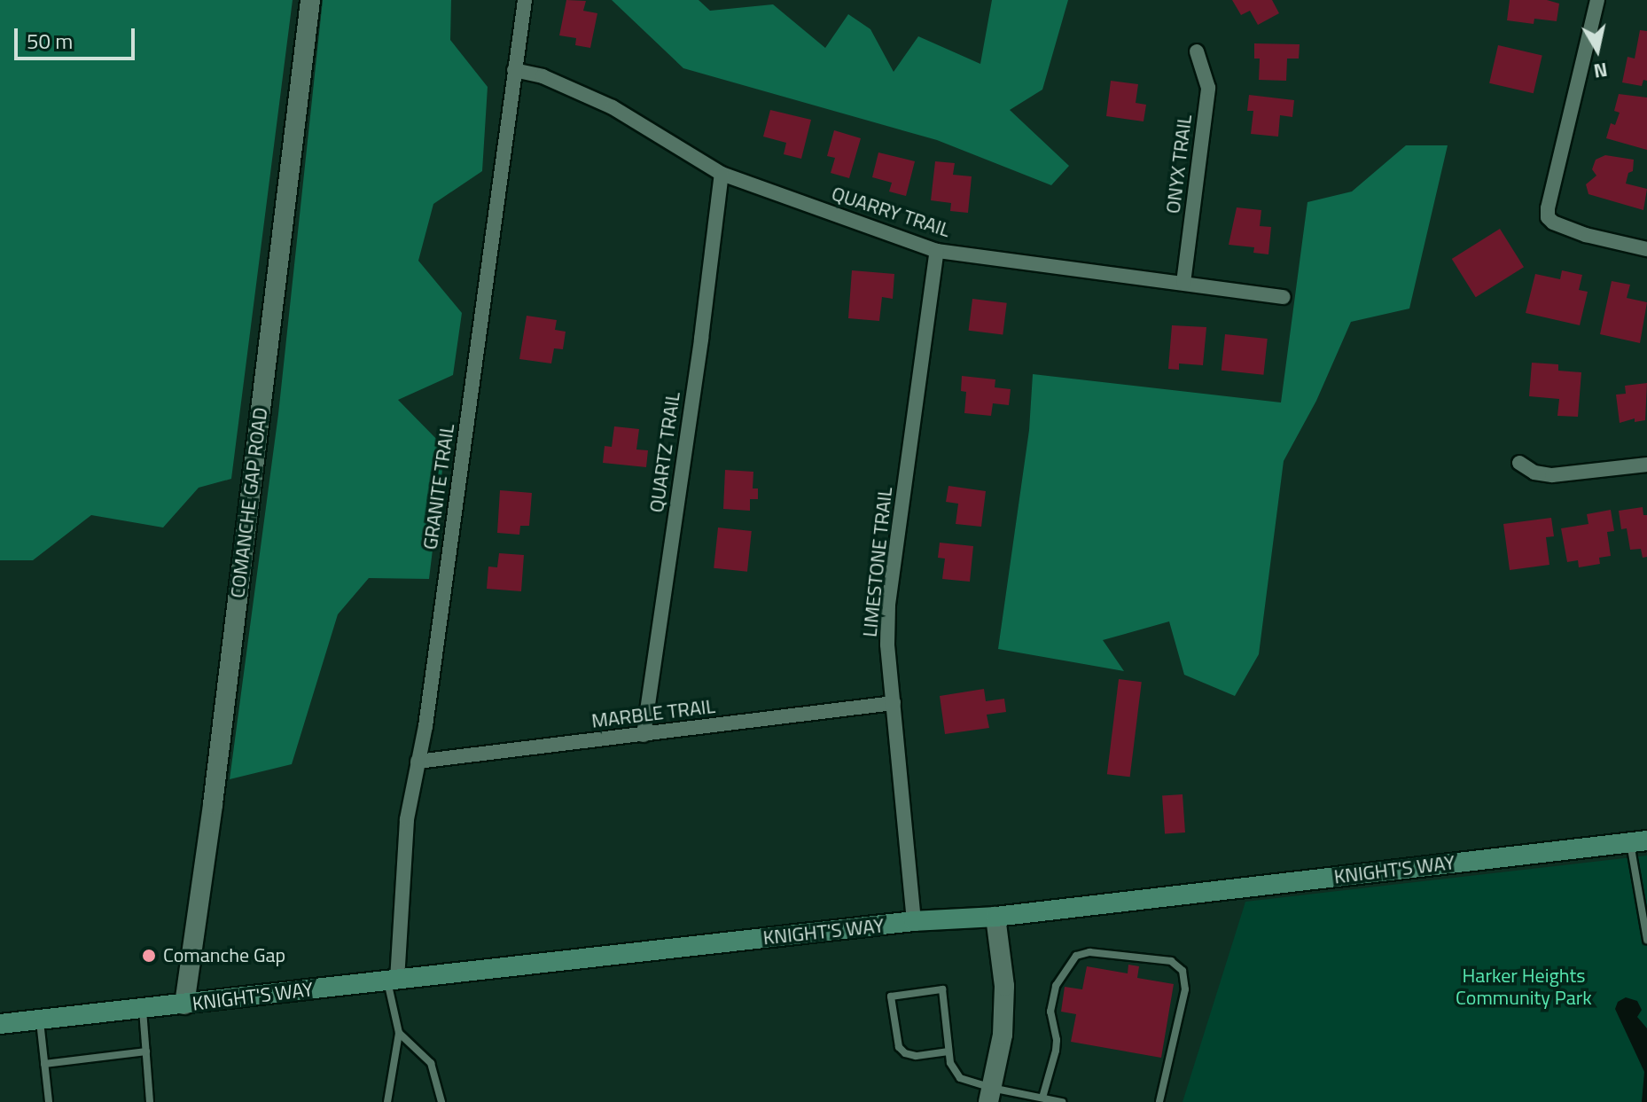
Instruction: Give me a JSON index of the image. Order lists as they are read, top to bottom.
{
  "streets": {
    "main road": ["KNIGHT'S WAY"],
    "street": [
      "ONYX TRAIL",
      "QUARRY TRAIL",
      "QUARTZ TRAIL",
      "GRANITE TRAIL",
      "COMANCHE GAP ROAD",
      "LIMESTONE TRAIL",
      "MARBLE TRAIL"
    ]
  },
  "crossings": [
    ["ONYX TRAIL", "QUARRY TRAIL"],
    ["QUARRY TRAIL", "QUARTZ TRAIL"],
    ["QUARRY TRAIL", "GRANITE TRAIL"],
    ["QUARRY TRAIL", "LIMESTONE TRAIL"],
    ["QUARTZ TRAIL", "MARBLE TRAIL"],
    ["GRANITE TRAIL", "MARBLE TRAIL"],
    ["GRANITE TRAIL", "KNIGHT'S WAY"],
    ["COMANCHE GAP ROAD", "KNIGHT'S WAY"],
    ["LIMESTONE TRAIL", "MARBLE TRAIL"],
    ["LIMESTONE TRAIL", "KNIGHT'S WAY"]
  ],
  "parks": ["Harker Heights Community Park"],
  "places": ["Comanche Gap"],
  "scale_bar": "50 m",
  "north": "bottom"
}
